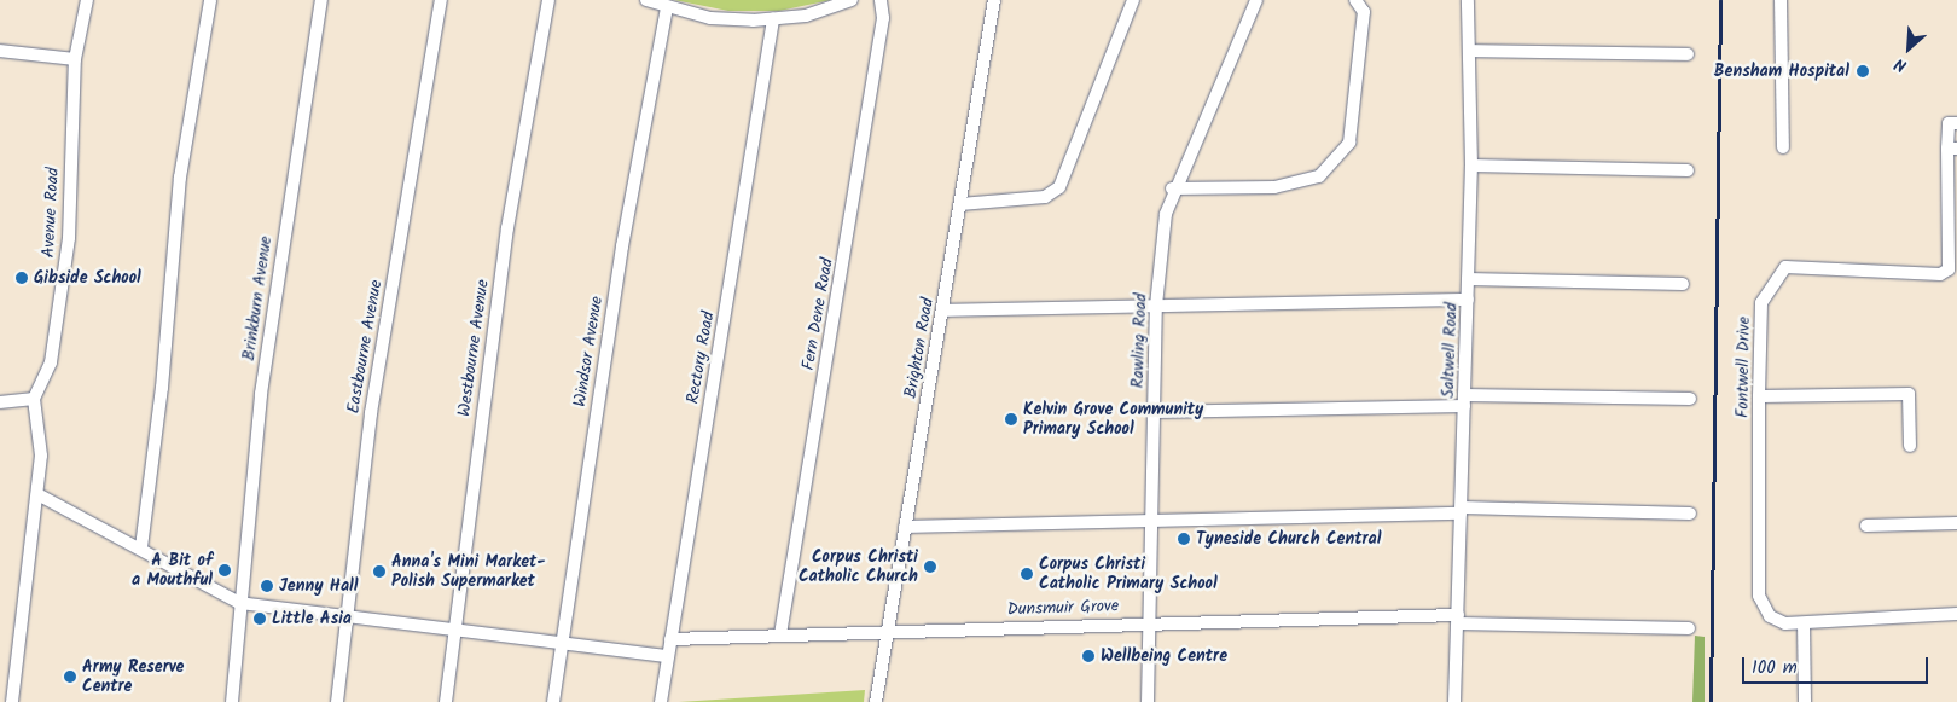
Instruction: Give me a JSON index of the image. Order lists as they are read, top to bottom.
{
  "streets": {
    "street": [
      "Avenue Road",
      "Brinkburn Avenue",
      "Fern Dene Road",
      "Rawling Road",
      "Eastbourne Avenue",
      "Westbourne Avenue",
      "Brighton Road",
      "Saltwell Road",
      "Windsor Avenue",
      "Rectory Road",
      "Fontwell Drive",
      "Dunsmuir Grove"
    ]
  },
  "crossings": [
    ["Fern Dene Road", "Dunsmuir Grove"],
    ["Rawling Road", "Dunsmuir Grove"],
    ["Brighton Road", "Dunsmuir Grove"],
    ["Saltwell Road", "Dunsmuir Grove"],
    ["Rectory Road", "Dunsmuir Grove"]
  ],
  "places": [
    "Bensham Hospital",
    "Gibside School",
    "Kelvin Grove Community Primary School",
    "Tyneside Church Central",
    "Corpus Christi Catholic Church",
    "A Bit of a Mouthful",
    "Anna's Mini Market- Polish Supermarket",
    "Corpus Christi Catholic Primary School",
    "Jenny Hall",
    "Little Asia",
    "Wellbeing Centre",
    "Army Reserve Centre"
  ],
  "scale_bar": "100 m",
  "north": "bottom left"
}
